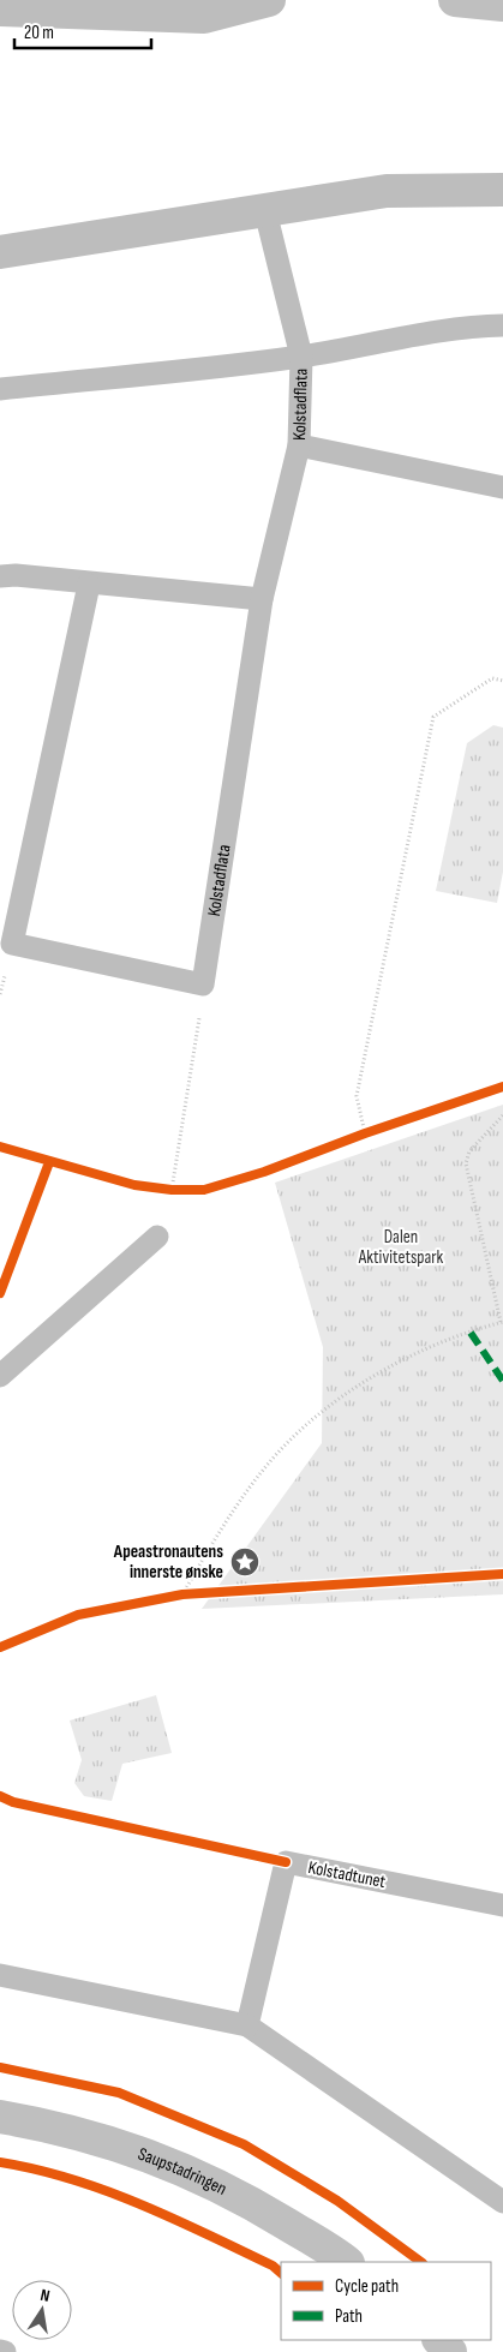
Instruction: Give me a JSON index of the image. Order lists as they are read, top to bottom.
{
  "streets": {
    "street": ["Saupstadringen"],
    "lane": ["Kolstadflata", "Kolstadtunet"]
  },
  "parks": ["Dalen Aktivitetspark"],
  "places": {
    "place": ["Apeastronautens innerste ønske"]
  },
  "legend": ["Cycle path", "Path"],
  "scale_bar": "20 m",
  "north": "top"
}
